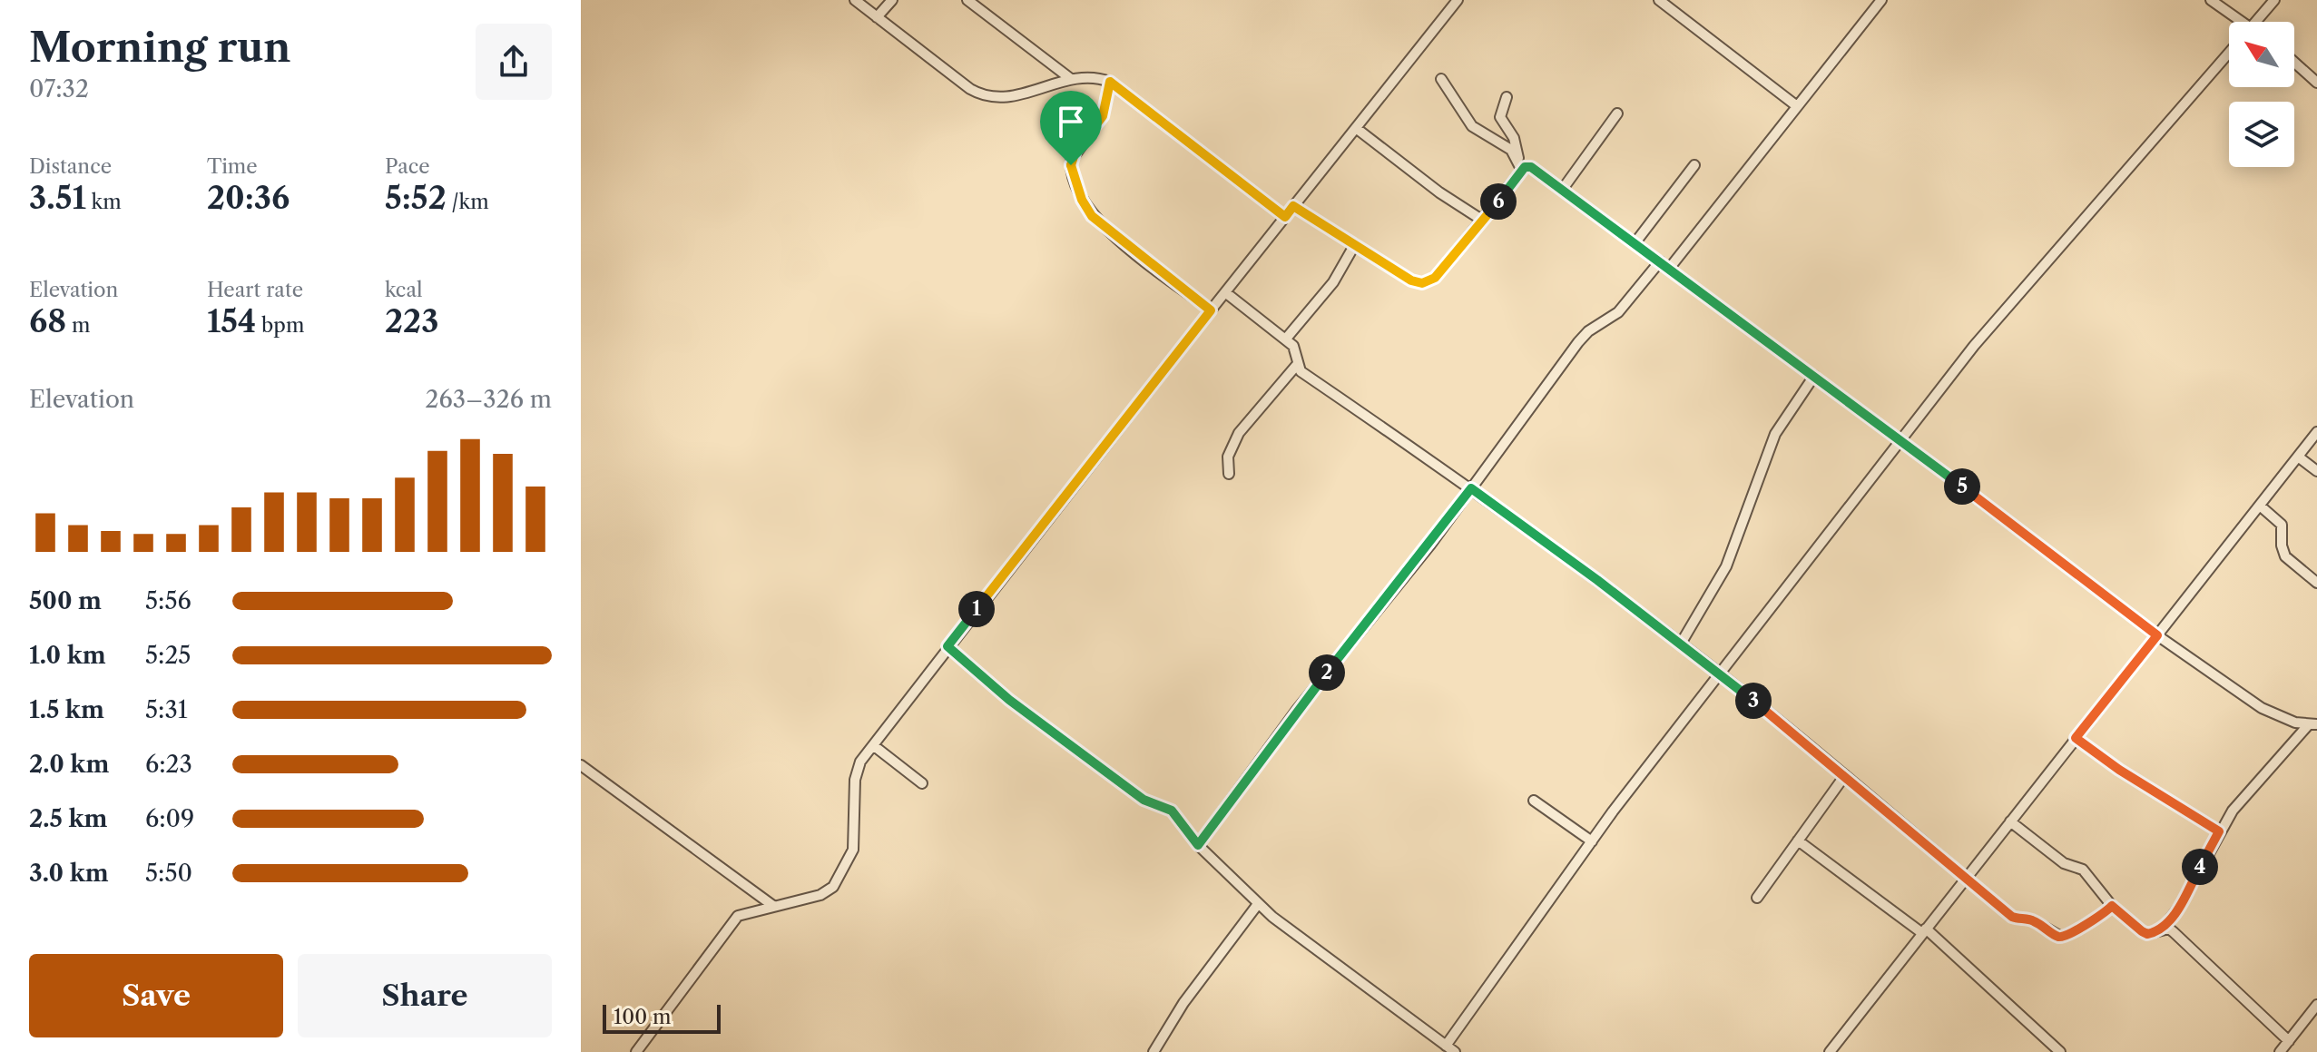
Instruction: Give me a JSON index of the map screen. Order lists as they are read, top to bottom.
{
  "scale_bar": "100 m",
  "north": "top left",
  "page": {
    "heading": ["Morning run", "07:32"],
    "stats": [
      ["Distance", "3.51 km"],
      ["Time", "20:36"],
      ["Pace", "5:52 /km"],
      ["Elevation", "68 m"],
      ["Heart rate", "154 bpm"],
      ["kcal", "223"]
    ],
    "pins": [
      "6",
      "5",
      "1",
      "2",
      "3",
      "4"
    ],
    "chart": ["Elevation", "263–326 m"],
    "list": [
      {
        "name": "500 m",
        "note": "5:56"
      },
      {
        "name": "1.0 km",
        "note": "5:25"
      },
      {
        "name": "1.5 km",
        "note": "5:31"
      },
      {
        "name": "2.0 km",
        "note": "6:23"
      },
      {
        "name": "2.5 km",
        "note": "6:09"
      },
      {
        "name": "3.0 km",
        "note": "5:50"
      }
    ],
    "buttons": ["Save", "Share"],
    "scale": "100 m"
  }
}
